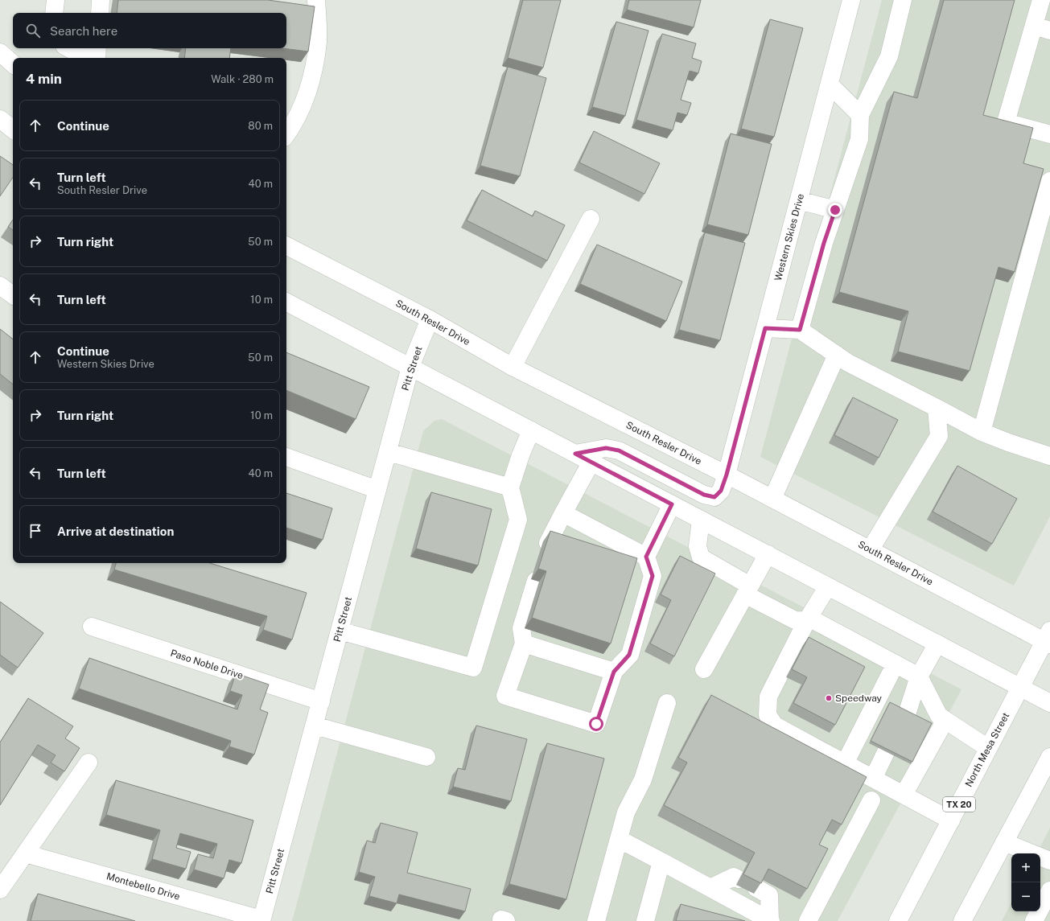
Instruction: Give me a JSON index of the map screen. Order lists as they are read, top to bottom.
{
  "streets": {
    "main road": [
      "Western Skies Drive",
      "South Resler Drive",
      "Pitt Street",
      "Paso Noble Drive",
      "North Mesa Street",
      "TX 20",
      "Montebello Drive"
    ]
  },
  "crossings": [
    ["Western Skies Drive", "South Resler Drive"],
    ["South Resler Drive", "Pitt Street"],
    ["South Resler Drive", "North Mesa Street"],
    ["Pitt Street", "Paso Noble Drive"],
    ["Pitt Street", "Montebello Drive"]
  ],
  "places": ["Speedway"],
  "page": {
    "search": "Search here",
    "heading": ["4 min", "Walk · 280 m"],
    "list": [
      ["Continue", "80 m"],
      ["Turn left", "South Resler Drive", "40 m"],
      ["Turn right", "50 m"],
      ["Turn left", "10 m"],
      ["Continue", "Western Skies Drive", "50 m"],
      ["Turn right", "10 m"],
      ["Turn left", "40 m"],
      "Arrive at destination"
    ],
    "map_buttons": ["+", "−"]
  }
}
